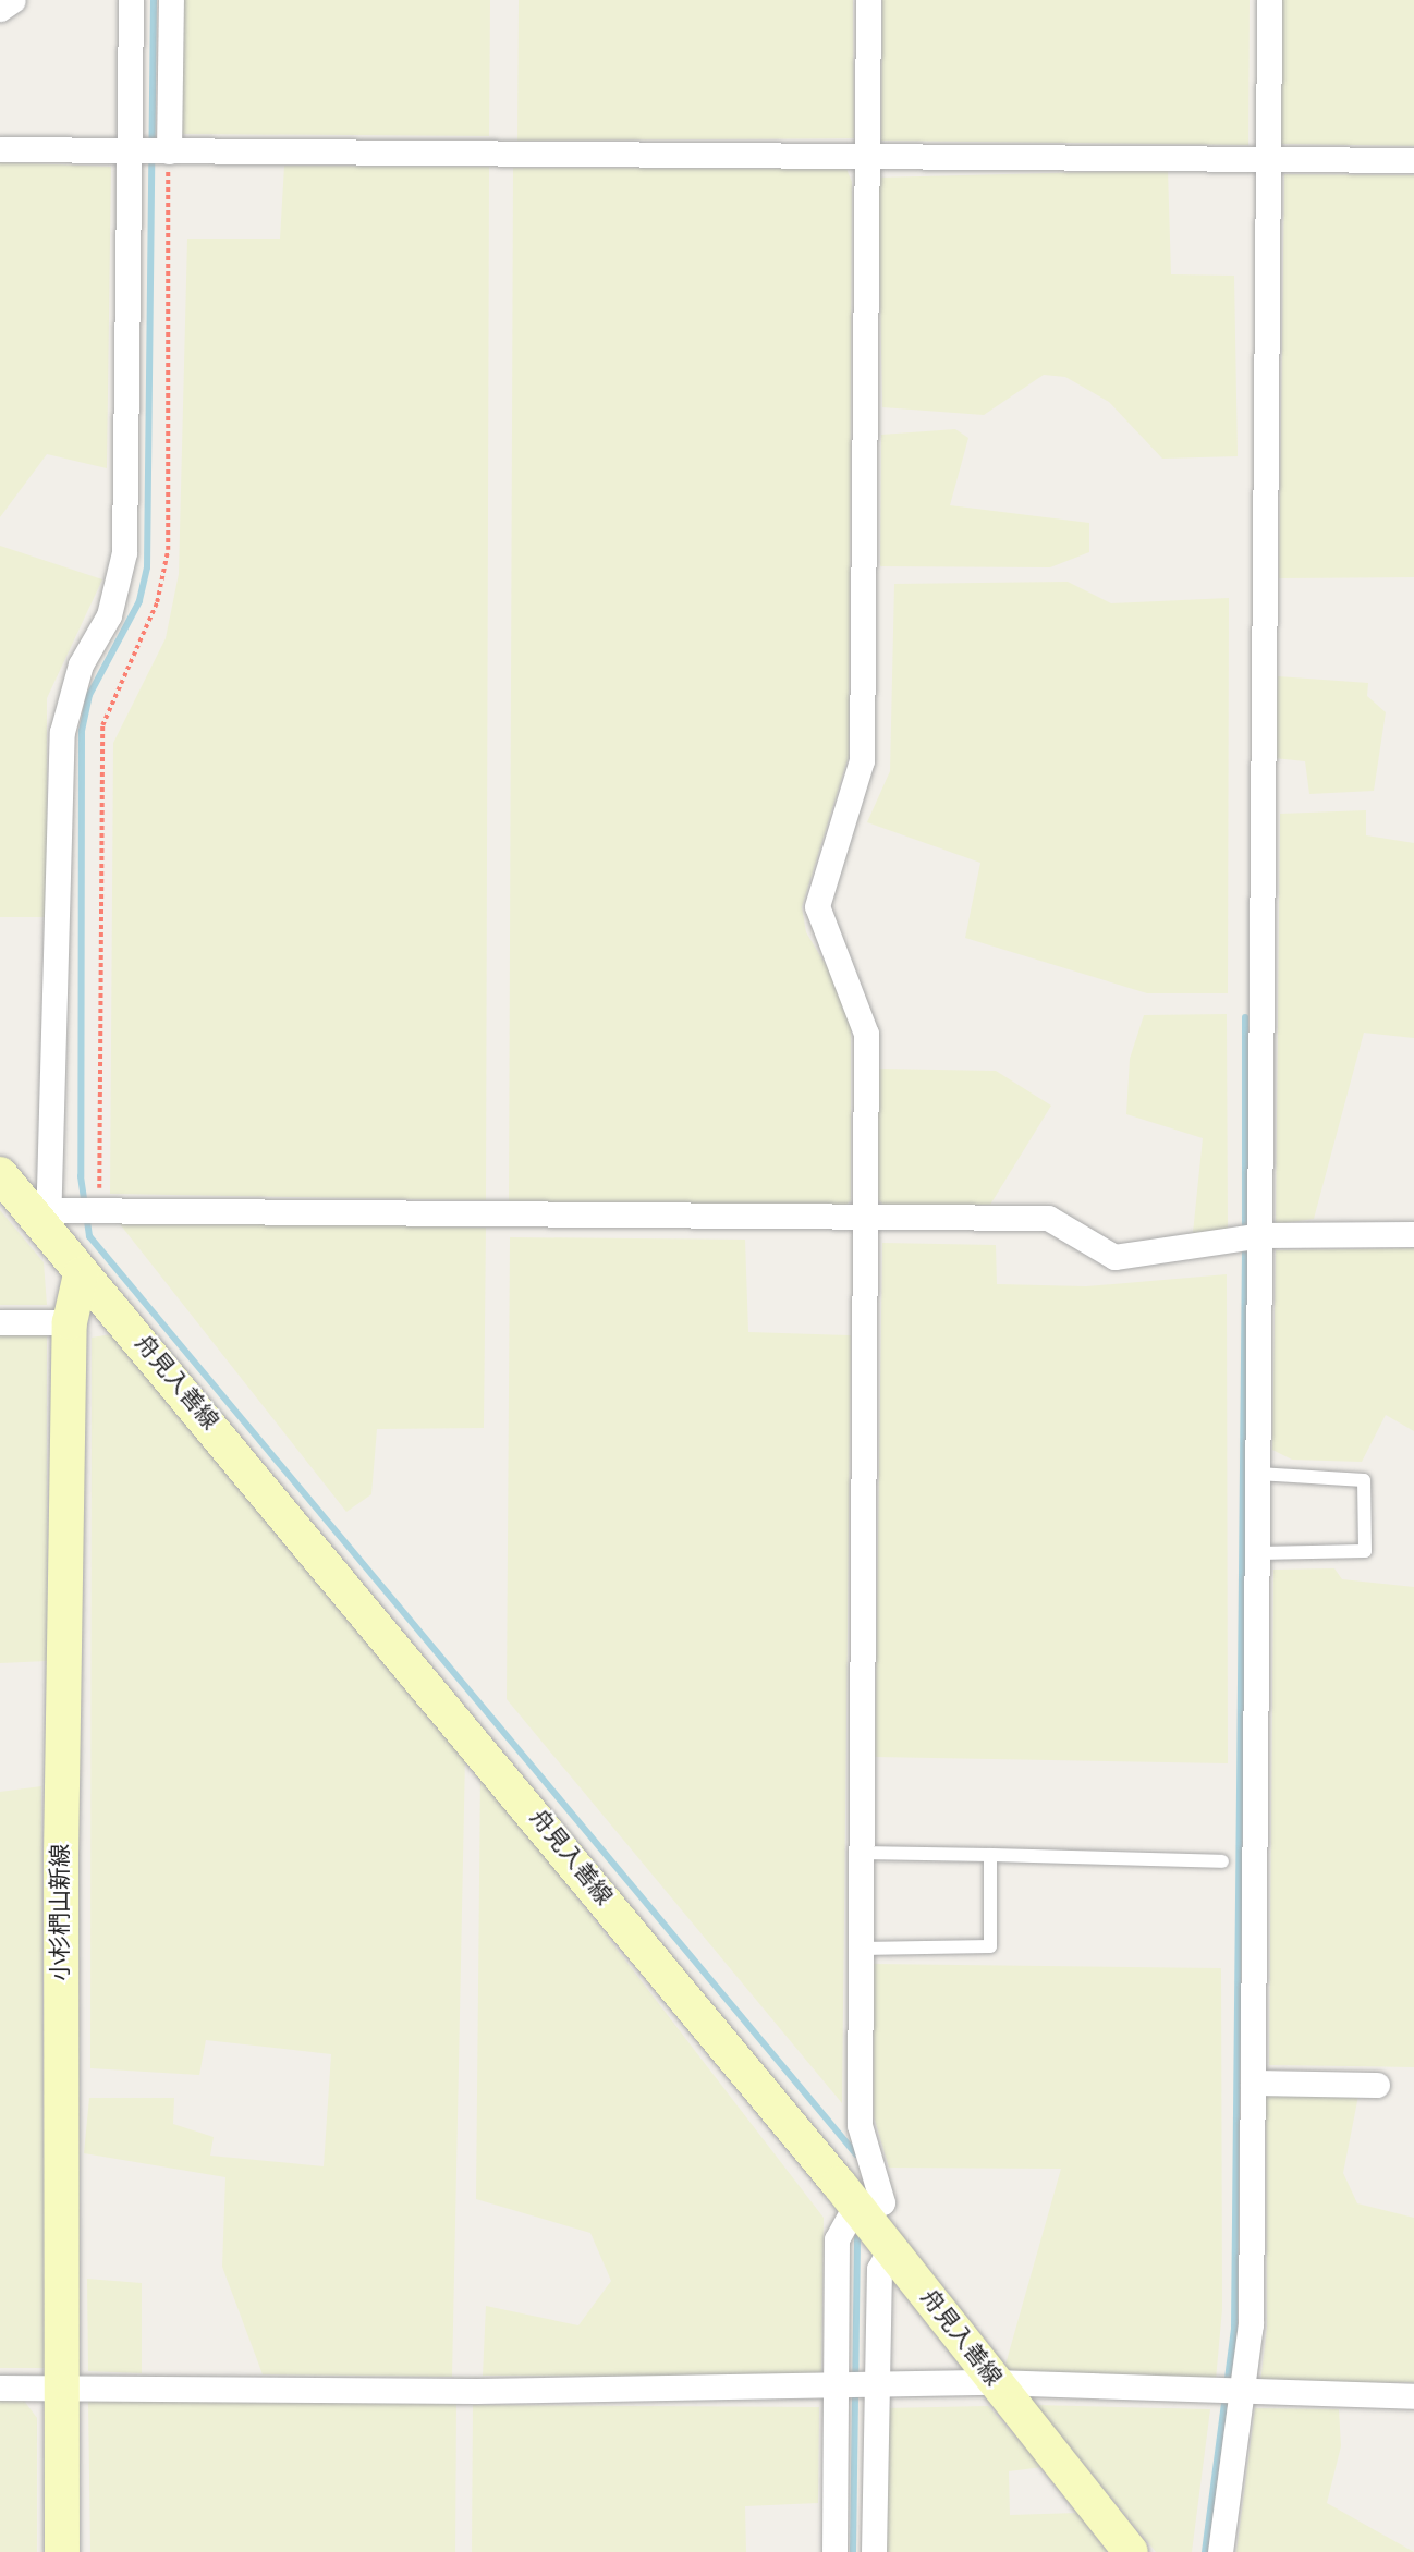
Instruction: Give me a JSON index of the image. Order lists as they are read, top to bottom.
{
  "streets": {
    "main road": ["舟見入善線", "小杉椚山新線"]
  },
  "crossings": [
    ["舟見入善線", "小杉椚山新線"]
  ]
}
